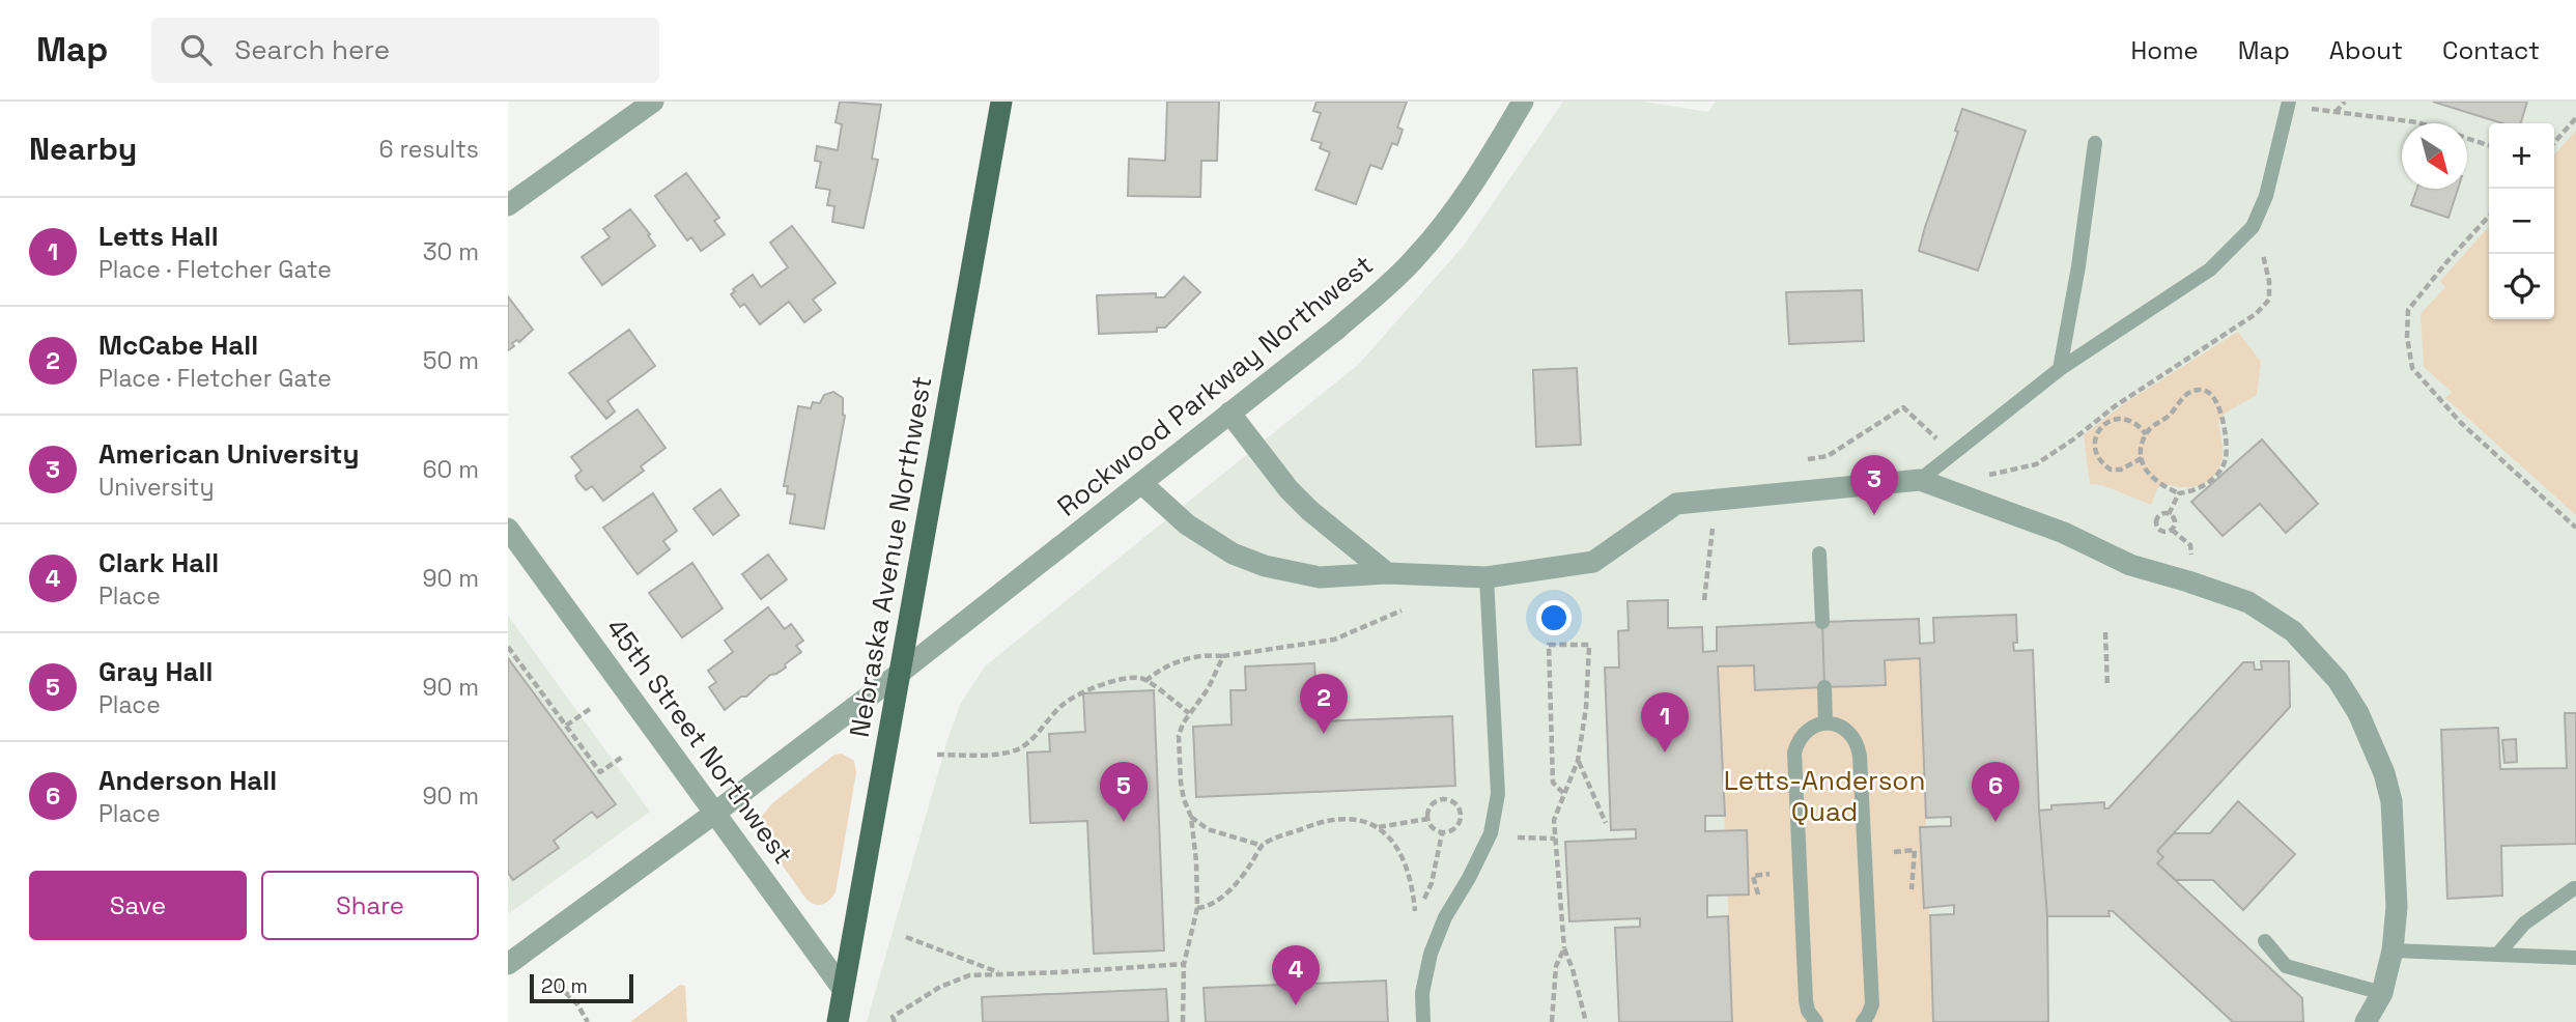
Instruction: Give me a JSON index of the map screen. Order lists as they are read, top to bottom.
{
  "streets": {
    "main road": ["Nebraska Avenue Northwest"],
    "street": ["Rockwood Parkway Northwest", "45th Street Northwest"]
  },
  "crossings": [
    ["Rockwood Parkway Northwest", "Nebraska Avenue Northwest"],
    ["Rockwood Parkway Northwest", "45th Street Northwest"],
    ["Nebraska Avenue Northwest", "45th Street Northwest"]
  ],
  "parks": ["Letts-Anderson Quad"],
  "scale_bar": "20 m",
  "north": "bottom right",
  "page": {
    "header": "Map",
    "search": "Search here",
    "nav": [
      "Home",
      "Map",
      "About",
      "Contact"
    ],
    "heading": ["Nearby", "6 results"],
    "map_buttons": ["+", "−"],
    "list": [
      {
        "mark": "1",
        "name": "Letts Hall",
        "note": "Place · Fletcher Gate",
        "value": "30 m"
      },
      {
        "mark": "2",
        "name": "McCabe Hall",
        "note": "Place · Fletcher Gate",
        "value": "50 m"
      },
      {
        "mark": "3",
        "name": "American University",
        "note": "University",
        "value": "60 m"
      },
      {
        "mark": "4",
        "name": "Clark Hall",
        "note": "Place",
        "value": "90 m"
      },
      {
        "mark": "5",
        "name": "Gray Hall",
        "note": "Place",
        "value": "90 m"
      },
      {
        "mark": "6",
        "name": "Anderson Hall",
        "note": "Place",
        "value": "90 m"
      }
    ],
    "pins": [
      "3",
      "2",
      "1",
      "5",
      "6",
      "4"
    ],
    "buttons": ["Save", "Share"],
    "scale": "20 m"
  }
}
